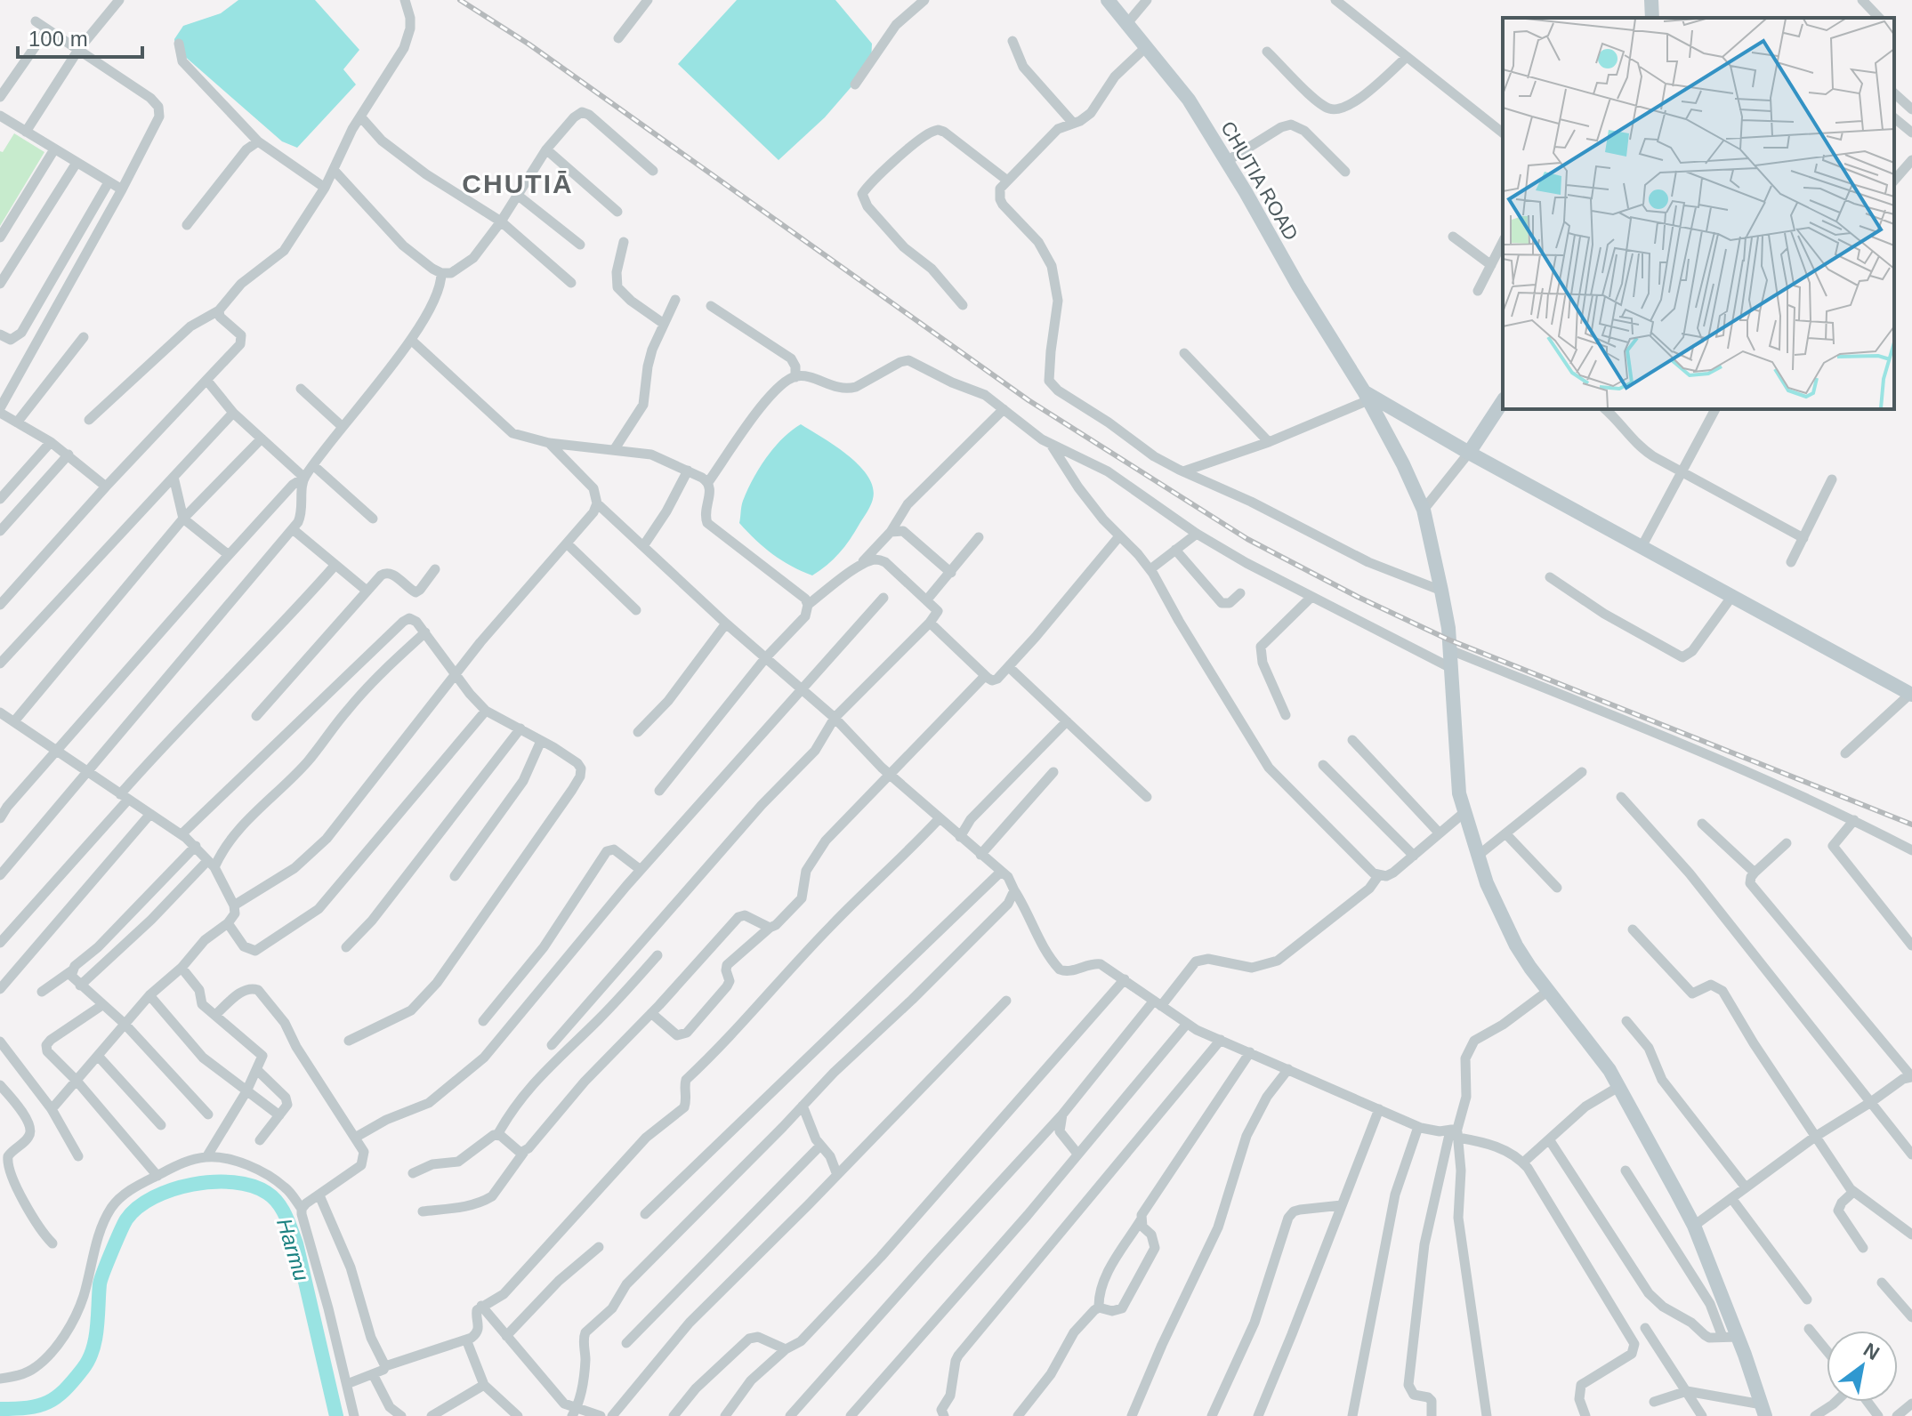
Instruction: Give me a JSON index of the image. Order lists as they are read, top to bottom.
{
  "streets": {
    "street": ["CHUTIA ROAD"]
  },
  "districts": ["CHUTIĀ"],
  "water": ["Harmu"],
  "scale_bar": "100 m",
  "north": "top right"
}
